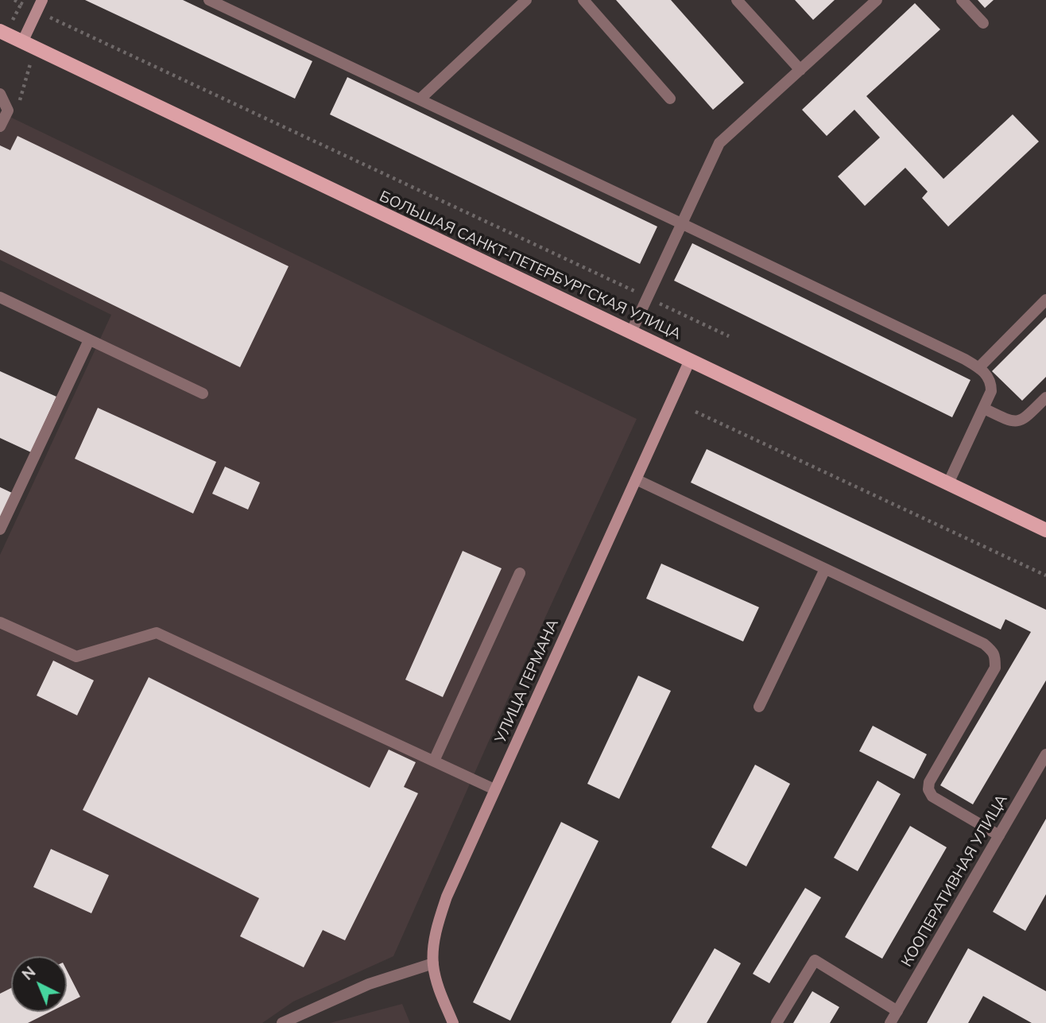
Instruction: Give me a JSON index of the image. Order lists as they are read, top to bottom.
{
  "streets": {
    "main road": ["БОЛЬШАЯ САНКТ-ПЕТЕРБУРГСКАЯ УЛИЦА", "УЛИЦА ГЕРМАНА"],
    "street": ["КООПЕРАТИВНАЯ УЛИЦА"]
  },
  "crossings": [
    ["БОЛЬШАЯ САНКТ-ПЕТЕРБУРГСКАЯ УЛИЦА", "УЛИЦА ГЕРМАНА"]
  ],
  "north": "top left"
}
